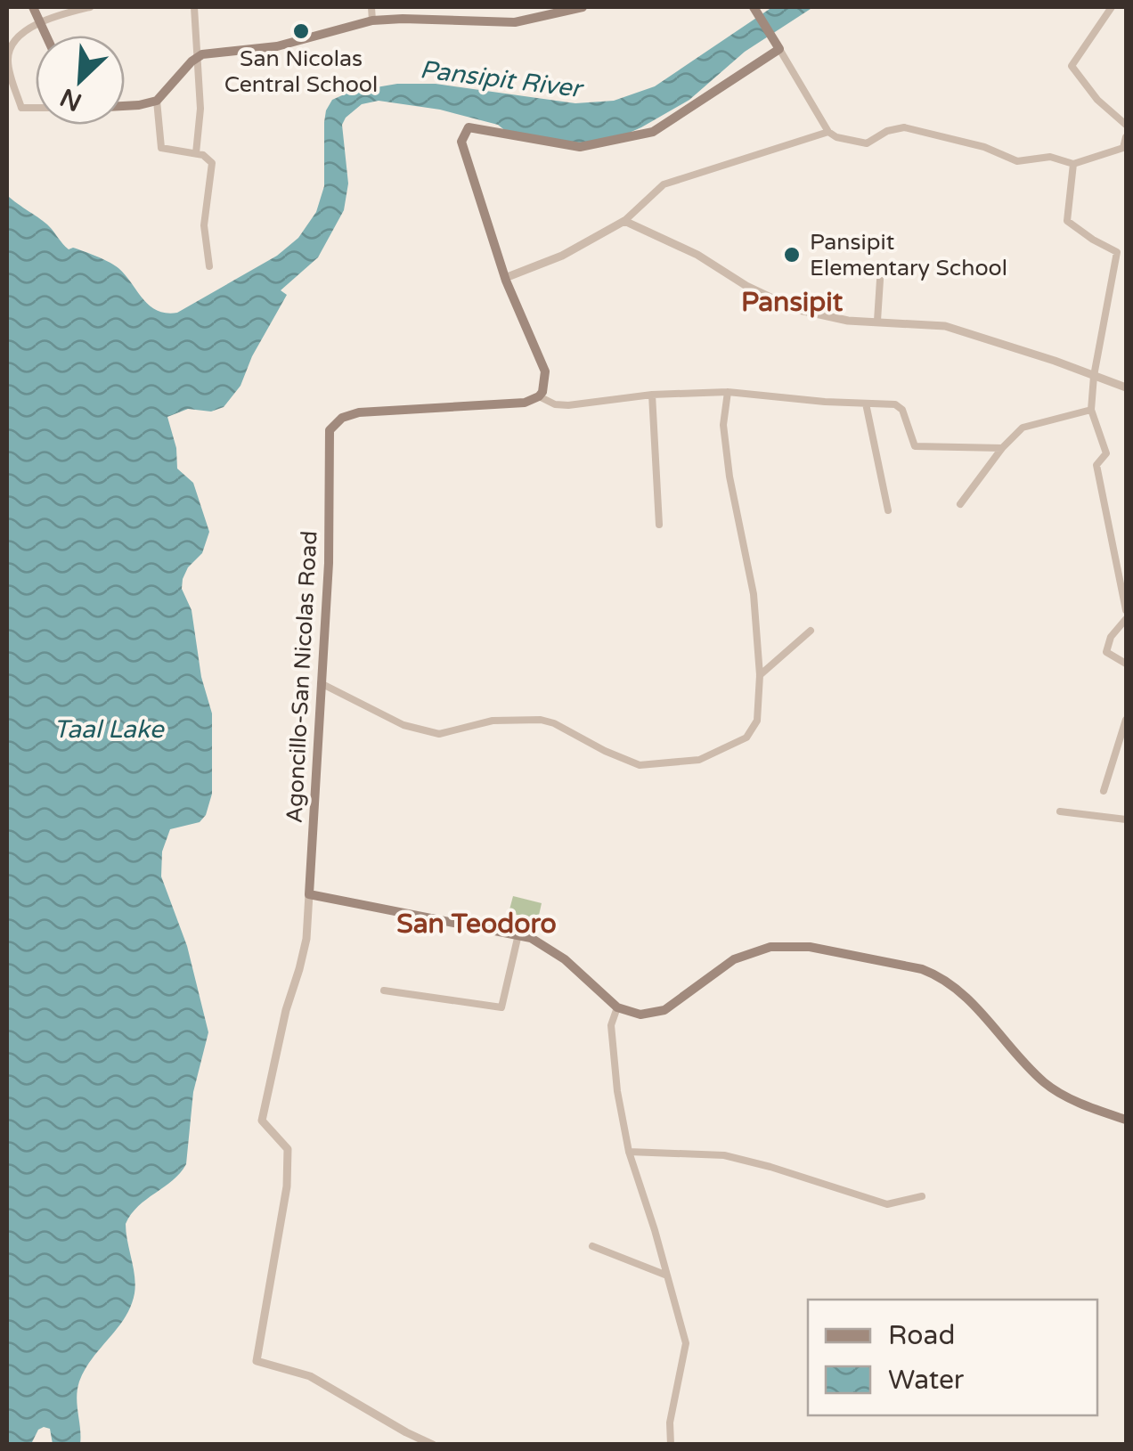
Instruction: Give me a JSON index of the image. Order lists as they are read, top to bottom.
{
  "streets": {
    "main road": ["Agoncillo-San Nicolas Road"]
  },
  "districts": ["Pansipit", "San Teodoro"],
  "water": ["Pansipit River", "Taal Lake"],
  "places": ["San Nicolas Central School", "Pansipit Elementary School"],
  "legend": ["Road", "Water"],
  "north": "bottom left"
}
